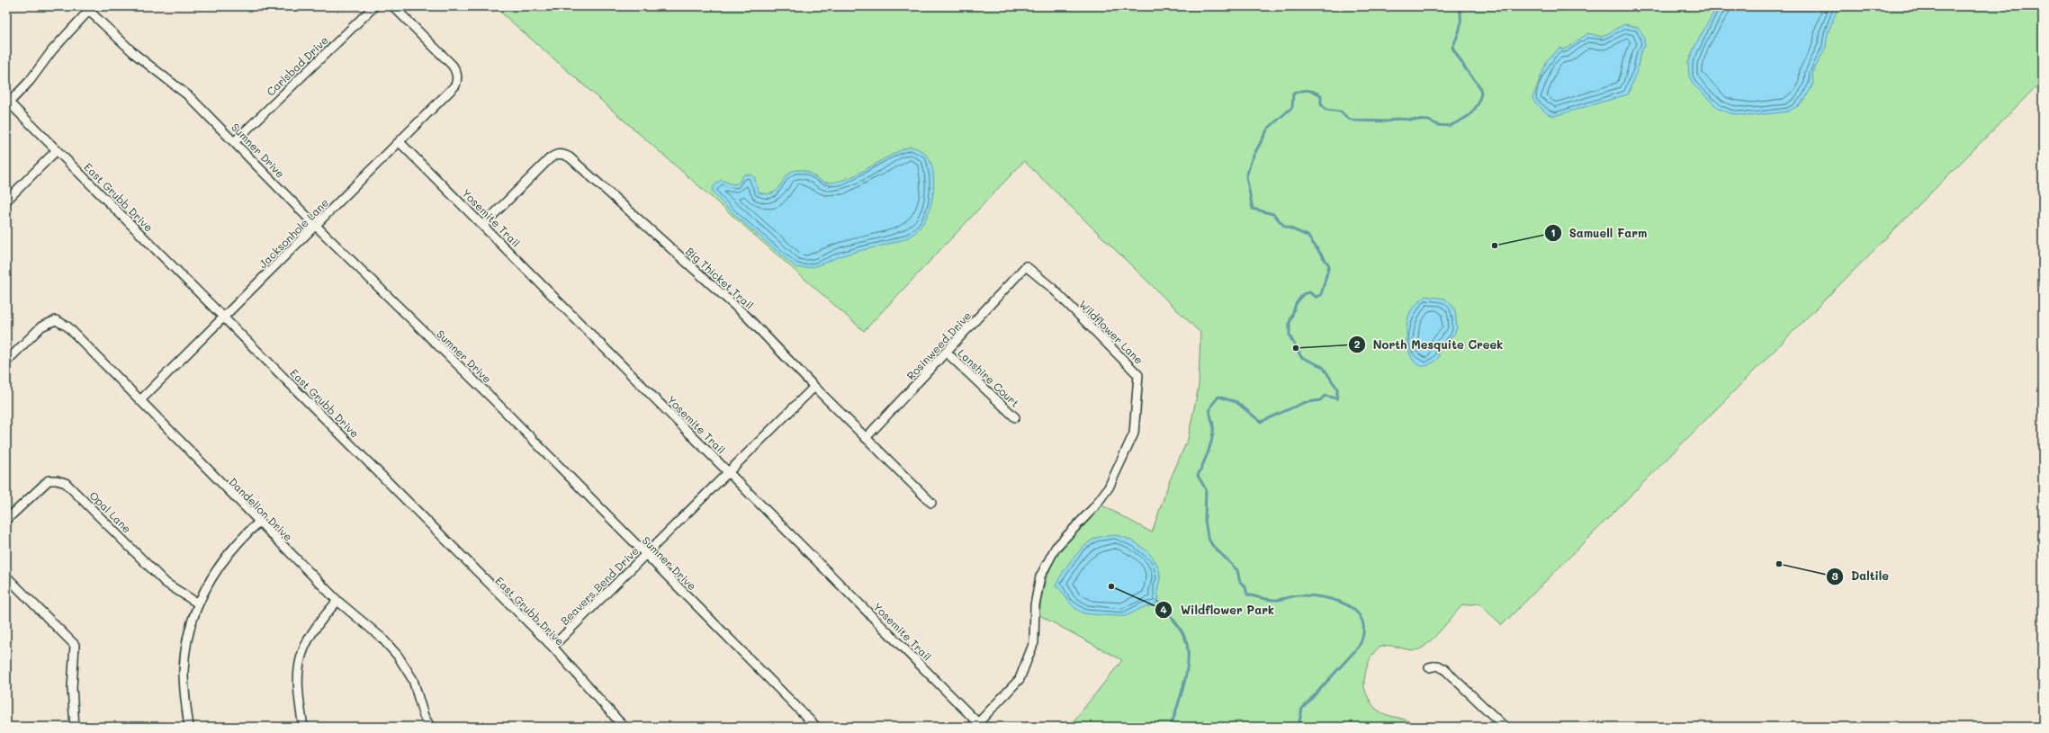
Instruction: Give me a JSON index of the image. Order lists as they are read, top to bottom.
{
  "streets": {
    "street": [
      "Carlsbad Drive",
      "Sumner Drive",
      "East Grubb Drive",
      "Yosemite Trail",
      "Jacksonhole Lane",
      "Big Thicket Trail",
      "Wildflower Lane",
      "Rosinweed Drive",
      "Lanshire Court",
      "Dandelion Drive",
      "Opal Lane",
      "Beavers Bend Drive"
    ]
  },
  "crossings": [
    ["Carlsbad Drive", "Sumner Drive"],
    ["Sumner Drive", "Jacksonhole Lane"],
    ["Sumner Drive", "Beavers Bend Drive"],
    ["East Grubb Drive", "Jacksonhole Lane"],
    ["East Grubb Drive", "Beavers Bend Drive"],
    ["Yosemite Trail", "Jacksonhole Lane"],
    ["Yosemite Trail", "Big Thicket Trail"],
    ["Yosemite Trail", "Wildflower Lane"],
    ["Yosemite Trail", "Beavers Bend Drive"],
    ["Jacksonhole Lane", "Dandelion Drive"],
    ["Big Thicket Trail", "Rosinweed Drive"],
    ["Big Thicket Trail", "Beavers Bend Drive"],
    ["Wildflower Lane", "Rosinweed Drive"],
    ["Rosinweed Drive", "Lanshire Court"]
  ],
  "places": [
    "Samuell Farm",
    "North Mesquite Creek",
    "Daltile",
    "Wildflower Park"
  ]
}
